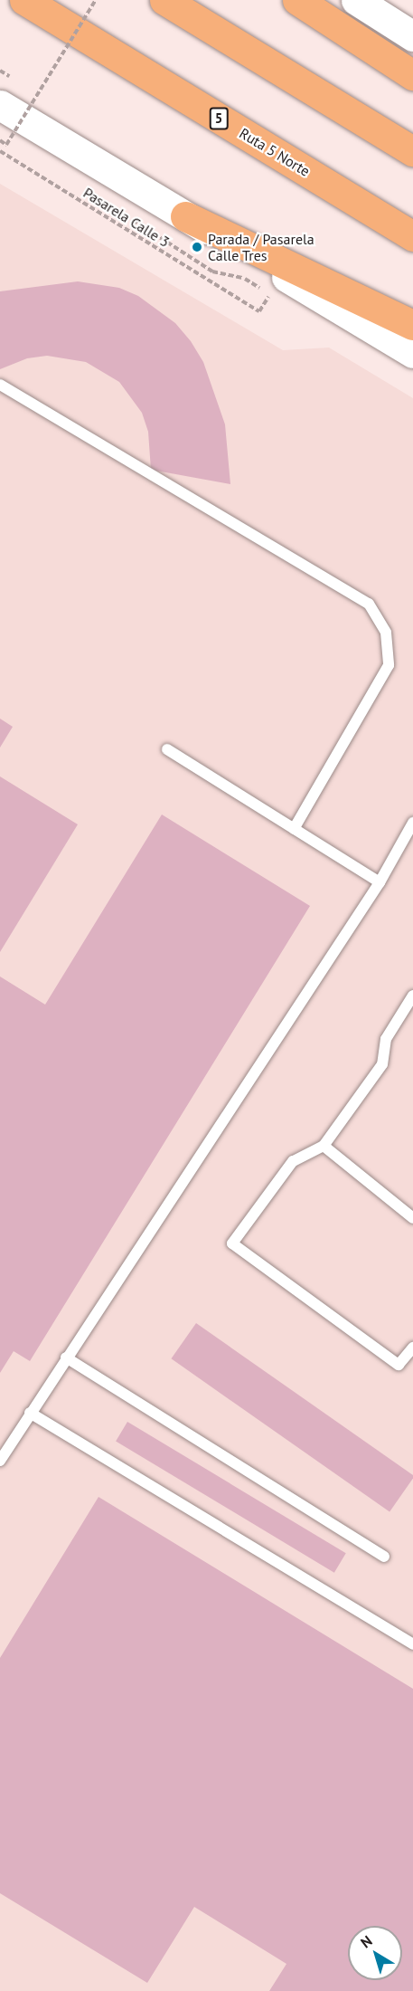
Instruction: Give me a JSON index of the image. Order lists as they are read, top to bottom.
{
  "streets": {
    "highway": ["5", "Ruta 5 Norte"],
    "path": ["Pasarela Calle 3"]
  },
  "places": ["Parada / Pasarela Calle Tres"],
  "north": "top left"
}
